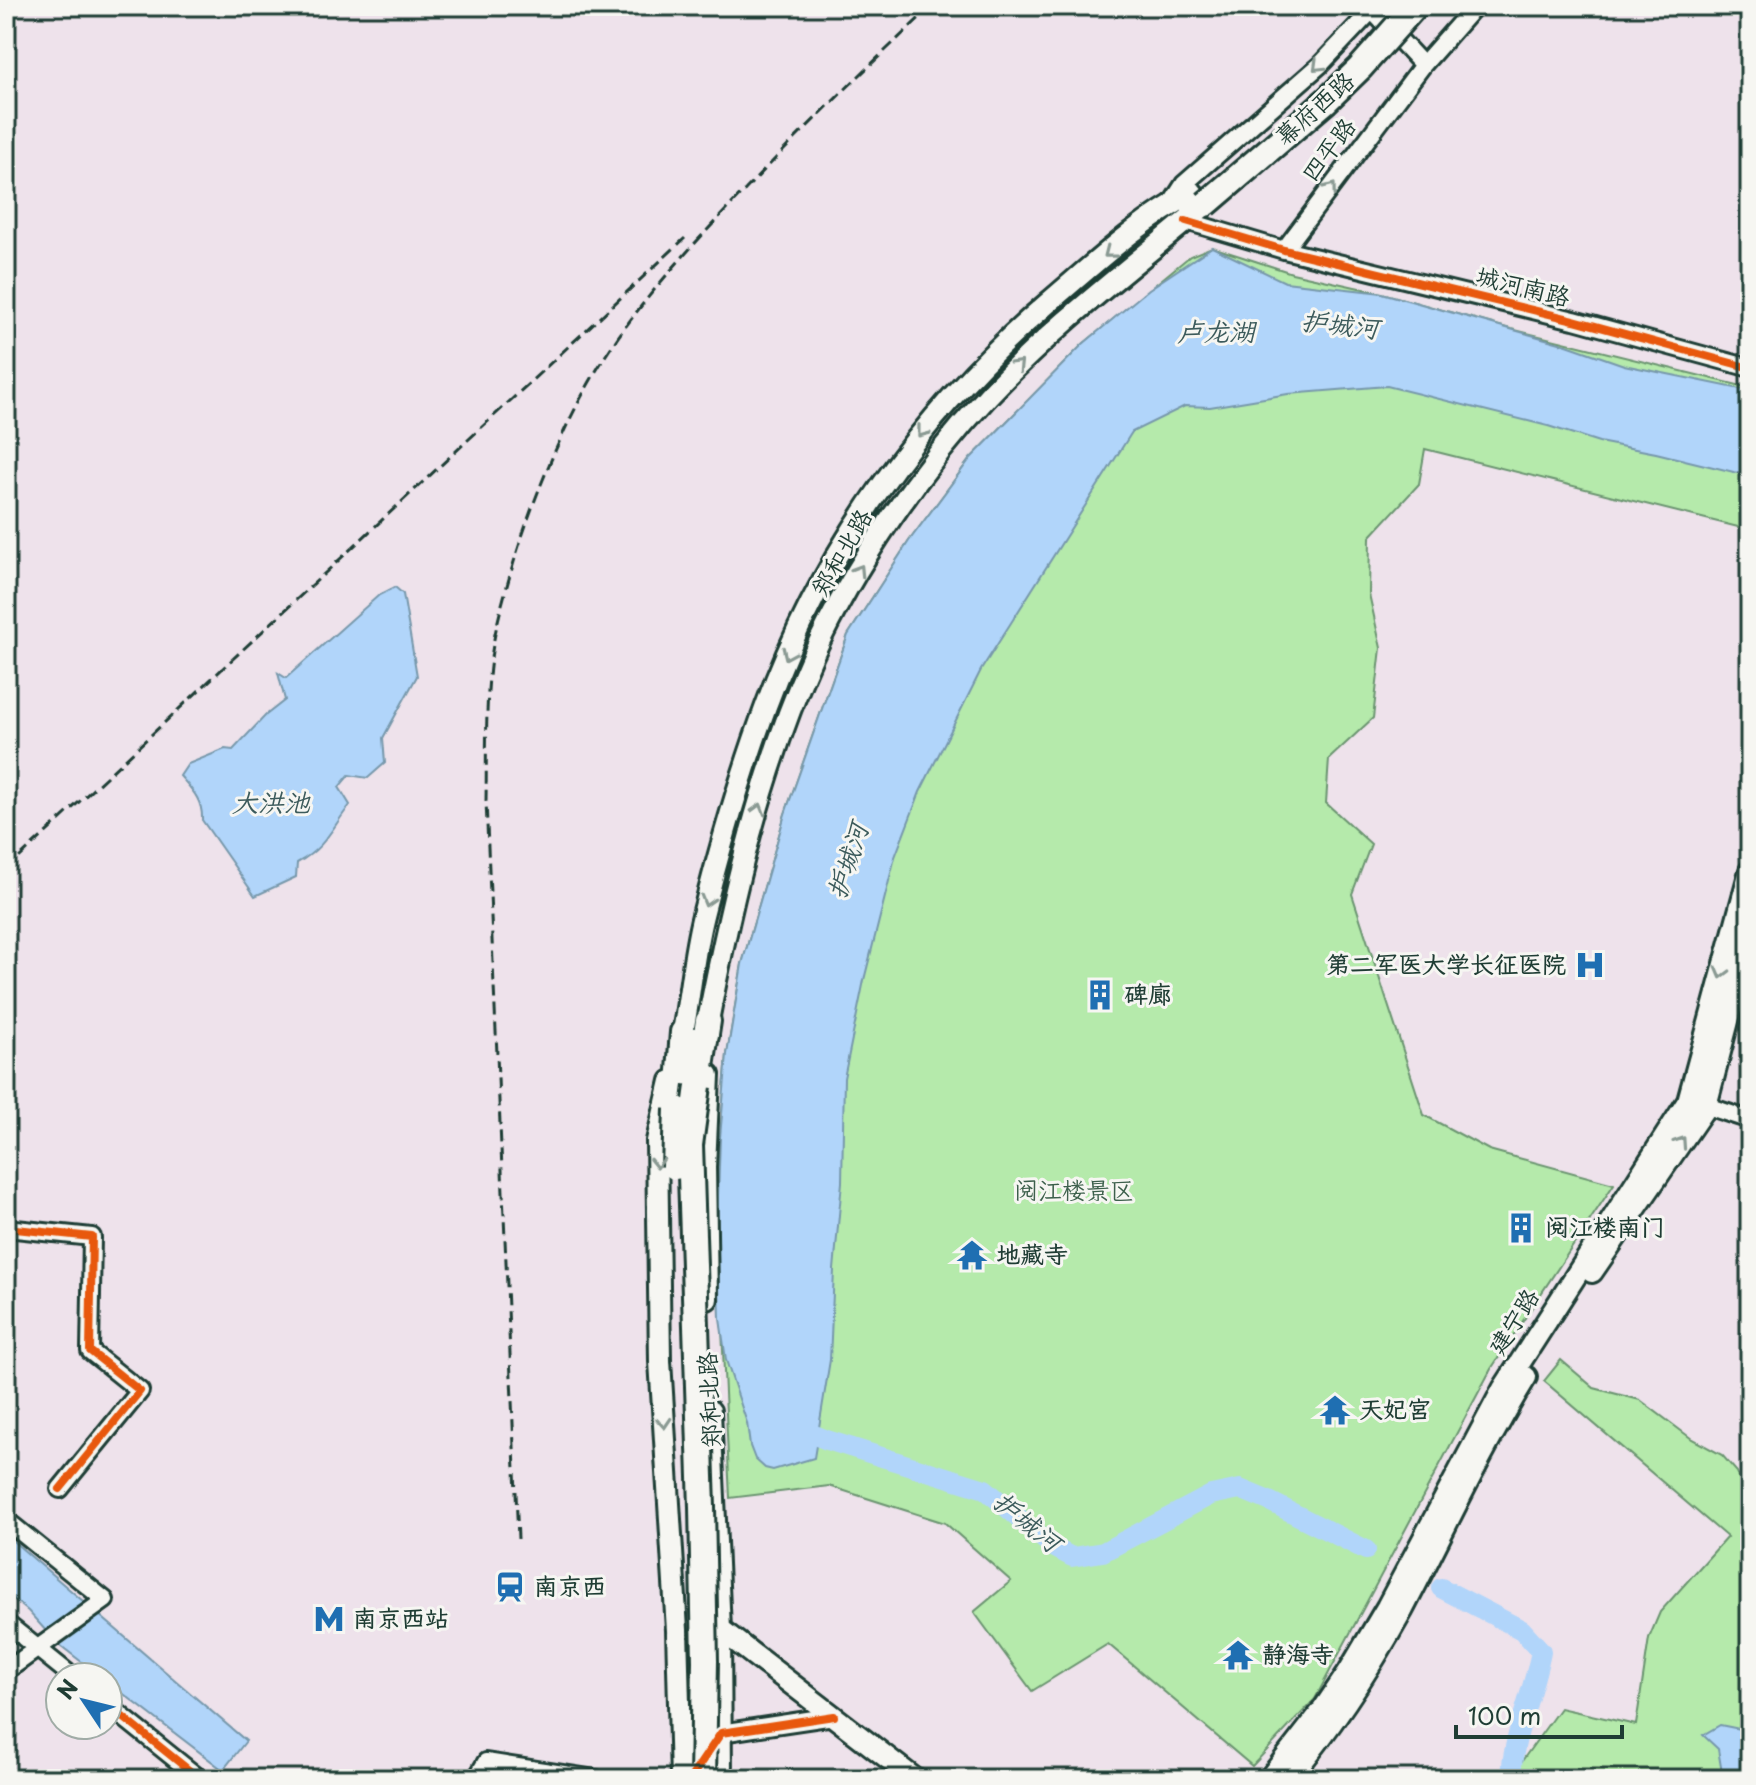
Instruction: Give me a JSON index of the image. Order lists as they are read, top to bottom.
{
  "streets": {
    "highway": ["幕府西路", "郑和北路"],
    "main road": ["建宁路"],
    "street": ["四平路", "城河南路"]
  },
  "crossings": [
    ["幕府西路", "郑和北路"],
    ["四平路", "城河南路"],
    ["城河南路", "郑和北路"]
  ],
  "water": ["护城河", "卢龙湖", "大洪池"],
  "parks": ["阅江楼景区"],
  "places": {
    "hospital": ["第二军医大学长征医院"],
    "building": ["碑廊", "阅江楼南门"],
    "temple": ["地藏寺", "天妃宫", "静海寺"],
    "station": ["南京西"],
    "metro station": ["南京西站"]
  },
  "scale_bar": "100 m",
  "north": "top left"
}
